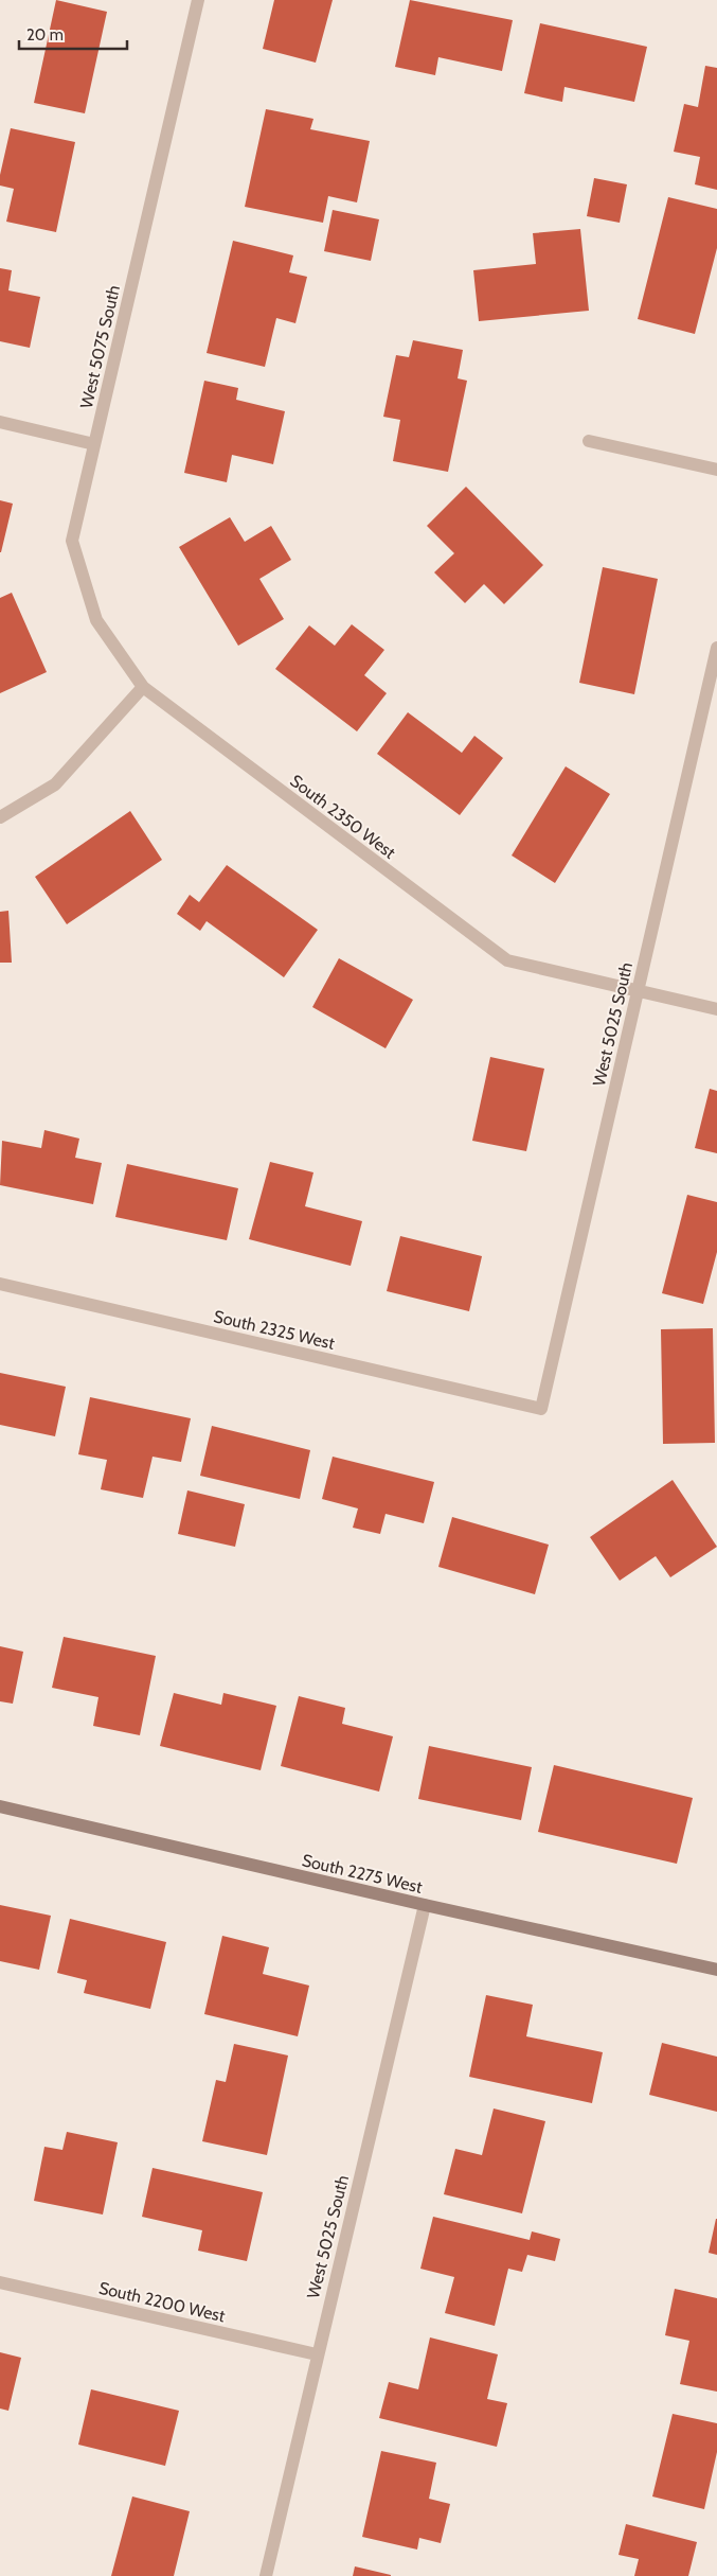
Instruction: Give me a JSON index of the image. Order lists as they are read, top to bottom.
{
  "streets": {
    "street": [
      "West 5075 South",
      "South 2350 West",
      "West 5025 South",
      "South 2325 West",
      "South 2275 West",
      "South 2200 West"
    ]
  },
  "crossings": [
    ["West 5075 South", "South 2350 West"],
    ["South 2350 West", "West 5025 South"],
    ["West 5025 South", "South 2325 West"],
    ["West 5025 South", "South 2275 West"],
    ["West 5025 South", "South 2200 West"]
  ],
  "scale_bar": "20 m"
}
